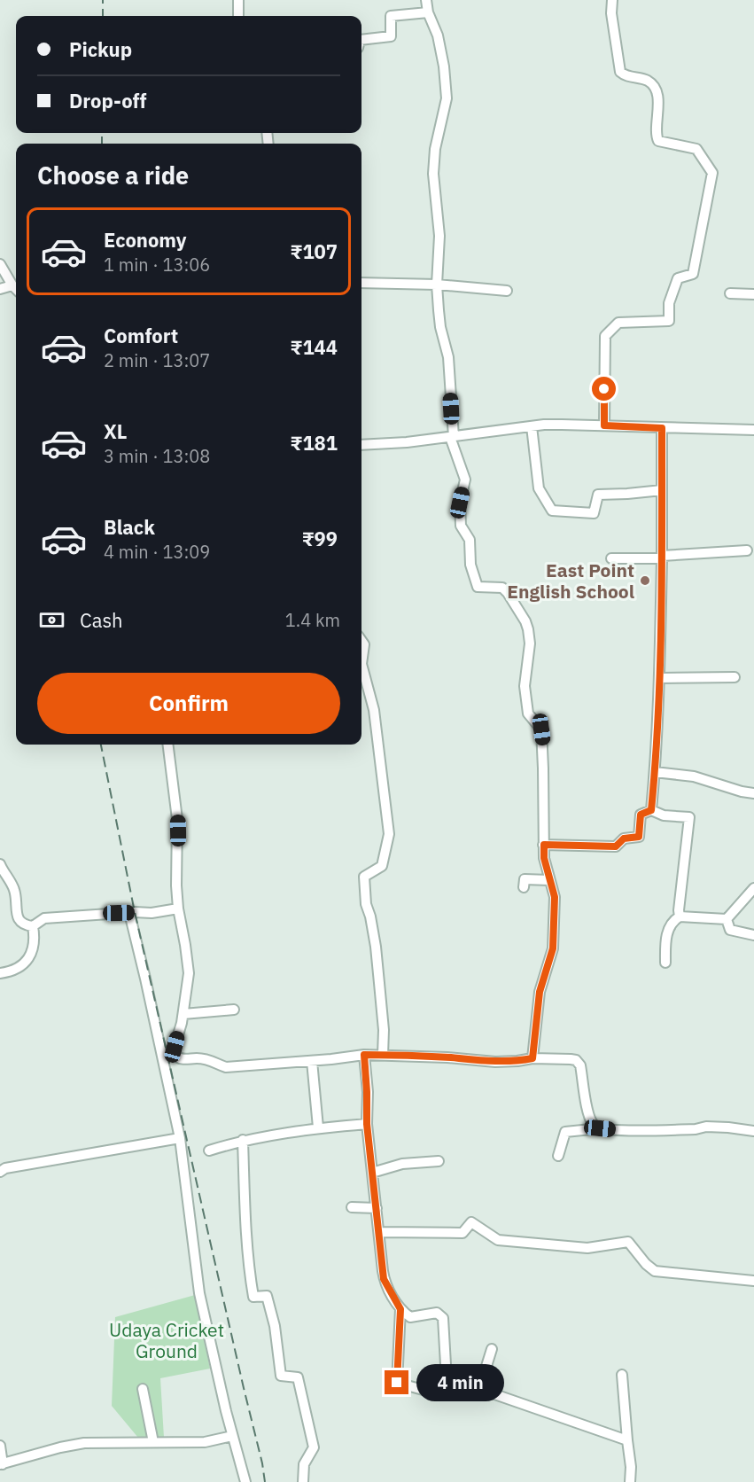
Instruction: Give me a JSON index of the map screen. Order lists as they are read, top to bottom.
{
  "parks": ["Udaya Cricket Ground"],
  "places": ["East Point English School"],
  "page": {
    "banner": ["Pickup", "Drop-off"],
    "heading": "Choose a ride",
    "list": [
      {
        "name": "Economy",
        "note": "1 min · 13:06",
        "value": "₹107"
      },
      {
        "name": "Comfort",
        "note": "2 min · 13:07",
        "value": "₹144"
      },
      {
        "name": "XL",
        "note": "3 min · 13:08",
        "value": "₹181"
      },
      {
        "name": "Black",
        "note": "4 min · 13:09",
        "value": "₹99"
      }
    ],
    "pay": ["Cash", "1.4 km"],
    "buttons": "Confirm",
    "bubble": "4 min"
  }
}
